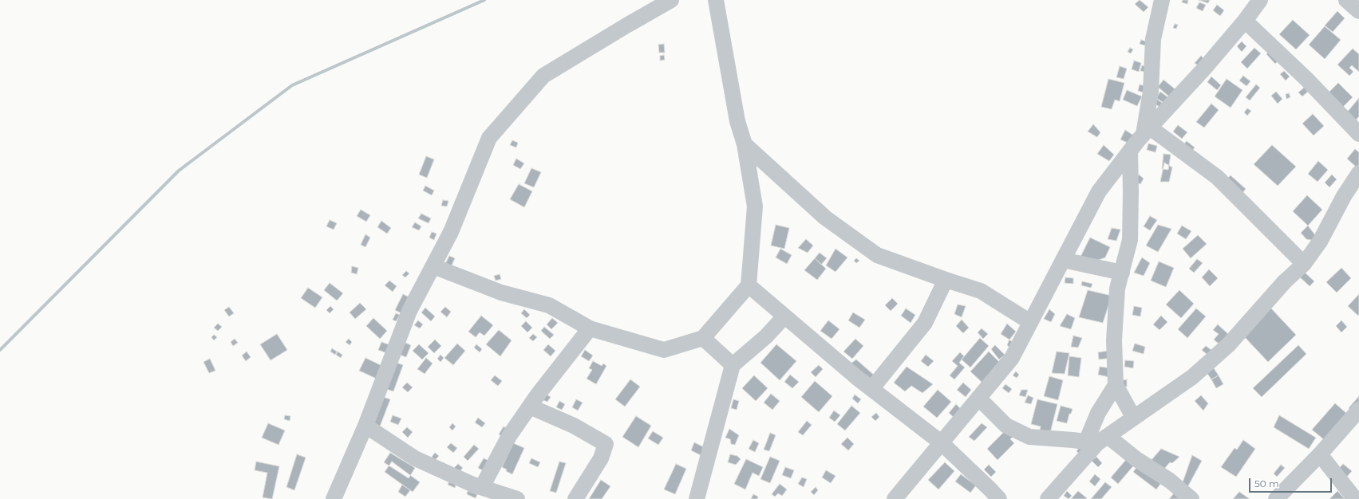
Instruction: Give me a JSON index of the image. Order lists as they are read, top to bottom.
{
  "scale_bar": "50 m"
}
